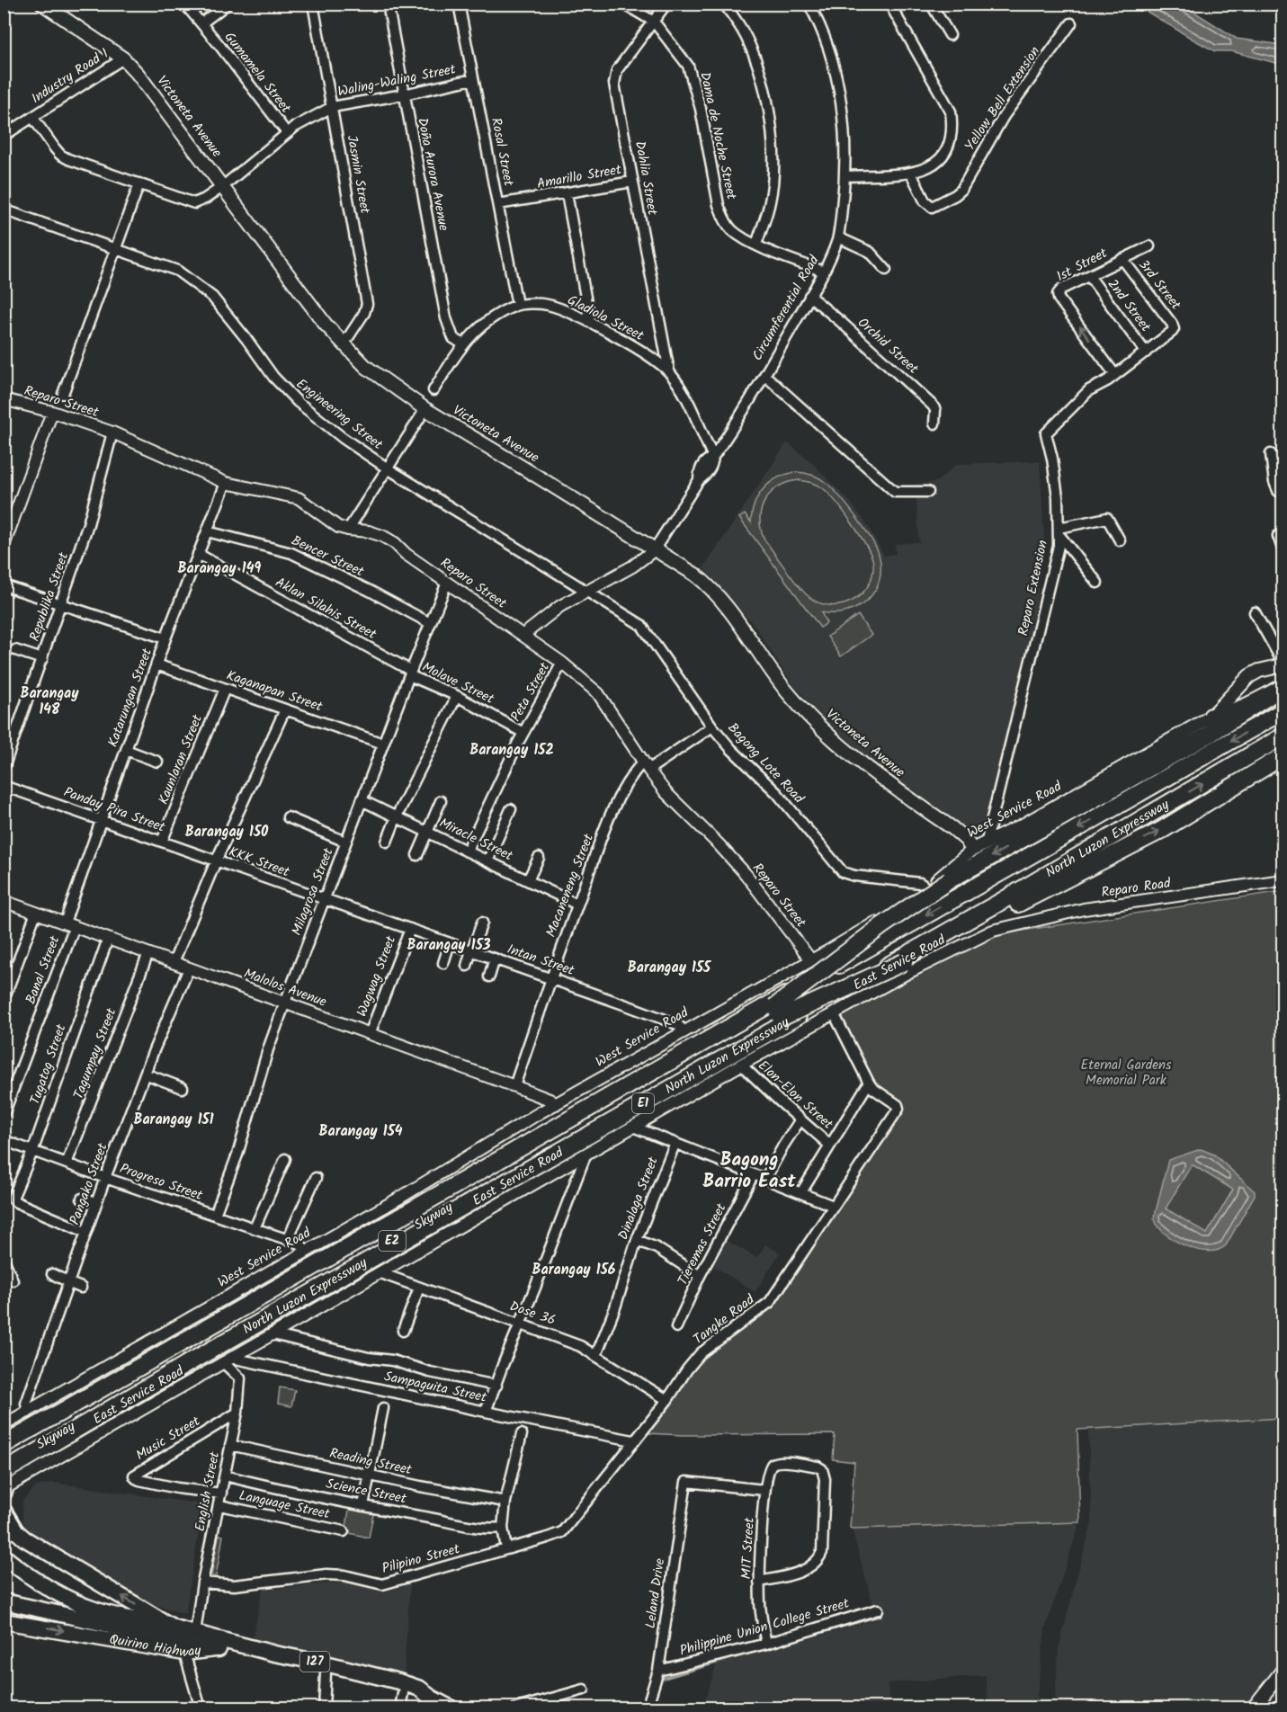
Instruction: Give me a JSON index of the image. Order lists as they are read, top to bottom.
{
  "streets": {
    "highway": [
      "North Luzon Expressway",
      "E1",
      "Skyway",
      "E2"
    ],
    "main road": [
      "Victoneta Avenue",
      "West Service Road",
      "Quirino Highway",
      "127"
    ],
    "street": [
      "Gumamela Street",
      "Industry Road 1",
      "Waling-Waling Street",
      "Yellow Bell Extension",
      "Dama de Noche Street",
      "Rosal Street",
      "Jasmin Street",
      "Doña Aurora Avenue",
      "Amarillo Street",
      "Dahlia Street",
      "1st Street",
      "3rd Street",
      "2nd Street",
      "Circumferential Road",
      "Gladiola Street",
      "Orchid Street",
      "Reparo Street",
      "Engineering Street",
      "Bencer Street",
      "Reparo Extension",
      "Republika Street",
      "Aklan Silahis Street",
      "Molave Street",
      "Kaganapan Street",
      "Peta Street",
      "Katarungan Street",
      "Kaunlaran Street",
      "Bagong Lote Road",
      "Panday Pira Street",
      "Miracle Street",
      "KKK Street",
      "Macaneneng Street",
      "Reparo Road",
      "Milagrosa Street",
      "Intan Street",
      "East Service Road",
      "Banal Street",
      "Wagwag Street",
      "Malolos Avenue",
      "Tagumpay Street",
      "Tugatog Street",
      "Elon-Elon Street",
      "Progreso Street",
      "Pangako Street",
      "Dinalaga Street",
      "Tieremas Street",
      "Dose 36",
      "Tangke Road",
      "Sampaguita Street",
      "Music Street",
      "Reading Street",
      "English Street",
      "Science Street",
      "Language Street",
      "MIT Street",
      "Pilipino Street",
      "Leland Drive",
      "Philippine Union College Street"
    ]
  },
  "crossings": [
    ["Gumamela Street", "Waling-Waling Street"],
    ["Industry Road 1", "Victoneta Avenue"],
    ["Waling-Waling Street", "Victoneta Avenue"],
    ["Waling-Waling Street", "Rosal Street"],
    ["Waling-Waling Street", "Jasmin Street"],
    ["Waling-Waling Street", "Doña Aurora Avenue"],
    ["Victoneta Avenue", "Jasmin Street"],
    ["Victoneta Avenue", "Circumferential Road"],
    ["Victoneta Avenue", "West Service Road"],
    ["Dama de Noche Street", "Dahlia Street"],
    ["Dama de Noche Street", "Circumferential Road"],
    ["Rosal Street", "Amarillo Street"],
    ["Rosal Street", "Gladiola Street"],
    ["Doña Aurora Avenue", "Gladiola Street"],
    ["Amarillo Street", "Dahlia Street"],
    ["Dahlia Street", "Gladiola Street"],
    ["1st Street", "3rd Street"],
    ["1st Street", "2nd Street"],
    ["1st Street", "Reparo Extension"],
    ["3rd Street", "Reparo Extension"],
    ["2nd Street", "Reparo Extension"],
    ["Circumferential Road", "Gladiola Street"],
    ["Circumferential Road", "Orchid Street"],
    ["Circumferential Road", "Reparo Street"],
    ["Circumferential Road", "Engineering Street"],
    ["Circumferential Road", "Bagong Lote Road"],
    ["Reparo Street", "Republika Street"],
    ["Reparo Street", "Peta Street"],
    ["Reparo Street", "Katarungan Street"],
    ["Reparo Street", "West Service Road"],
    ["Reparo Street", "Macaneneng Street"],
    ["Reparo Street", "Milagrosa Street"],
    ["Engineering Street", "Bagong Lote Road"],
    ["Bencer Street", "Katarungan Street"],
    ["Bencer Street", "Milagrosa Street"],
    ["Reparo Extension", "West Service Road"],
    ["Aklan Silahis Street", "Molave Street"],
    ["Aklan Silahis Street", "Katarungan Street"],
    ["Aklan Silahis Street", "Milagrosa Street"],
    ["Molave Street", "Peta Street"],
    ["Molave Street", "Milagrosa Street"],
    ["Kaganapan Street", "Katarungan Street"],
    ["Kaganapan Street", "Kaunlaran Street"],
    ["Kaganapan Street", "Milagrosa Street"],
    ["Peta Street", "Miracle Street"],
    ["Katarungan Street", "Panday Pira Street"],
    ["Katarungan Street", "Banal Street"],
    ["Katarungan Street", "Malolos Avenue"],
    ["Kaunlaran Street", "Panday Pira Street"],
    ["Bagong Lote Road", "West Service Road"],
    ["Bagong Lote Road", "Macaneneng Street"],
    ["Panday Pira Street", "KKK Street"],
    ["West Service Road", "Intan Street"],
    ["West Service Road", "Malolos Avenue"],
    ["West Service Road", "Progreso Street"],
    ["West Service Road", "Pangako Street"],
    ["Miracle Street", "Macaneneng Street"],
    ["Miracle Street", "Milagrosa Street"],
    ["North Luzon Expressway", "East Service Road"],
    ["KKK Street", "Milagrosa Street"],
    ["KKK Street", "Intan Street"],
    ["Macaneneng Street", "Intan Street"],
    ["Macaneneng Street", "Malolos Avenue"],
    ["Reparo Road", "East Service Road"],
    ["Milagrosa Street", "Intan Street"],
    ["Milagrosa Street", "Malolos Avenue"],
    ["Milagrosa Street", "Progreso Street"],
    ["Intan Street", "Wagwag Street"],
    ["East Service Road", "Elon-Elon Street"],
    ["East Service Road", "Dose 36"],
    ["East Service Road", "Sampaguita Street"],
    ["East Service Road", "English Street"],
    ["Banal Street", "Malolos Avenue"],
    ["Wagwag Street", "Malolos Avenue"],
    ["Malolos Avenue", "Tagumpay Street"],
    ["Malolos Avenue", "Tugatog Street"],
    ["Malolos Avenue", "Pangako Street"],
    ["Tagumpay Street", "Progreso Street"],
    ["Tugatog Street", "Progreso Street"],
    ["Tugatog Street", "Pangako Street"],
    ["Progreso Street", "Pangako Street"],
    ["Dinalaga Street", "Dose 36"],
    ["Dose 36", "Tangke Road"],
    ["Tangke Road", "Sampaguita Street"],
    ["Tangke Road", "Pilipino Street"],
    ["Sampaguita Street", "English Street"],
    ["Music Street", "English Street"],
    ["Reading Street", "English Street"],
    ["English Street", "Science Street"],
    ["English Street", "Language Street"],
    ["English Street", "Pilipino Street"],
    ["English Street", "Quirino Highway"],
    ["MIT Street", "Leland Drive"],
    ["MIT Street", "Philippine Union College Street"],
    ["Leland Drive", "Philippine Union College Street"]
  ],
  "districts": [
    "Barangay 149",
    "Barangay 148",
    "Barangay 152",
    "Barangay 150",
    "Barangay 153",
    "Barangay 155",
    "Barangay 151",
    "Barangay 154",
    "Bagong Barrio East",
    "Barangay 156"
  ],
  "parks": ["Eternal Gardens Memorial Park"]
}
